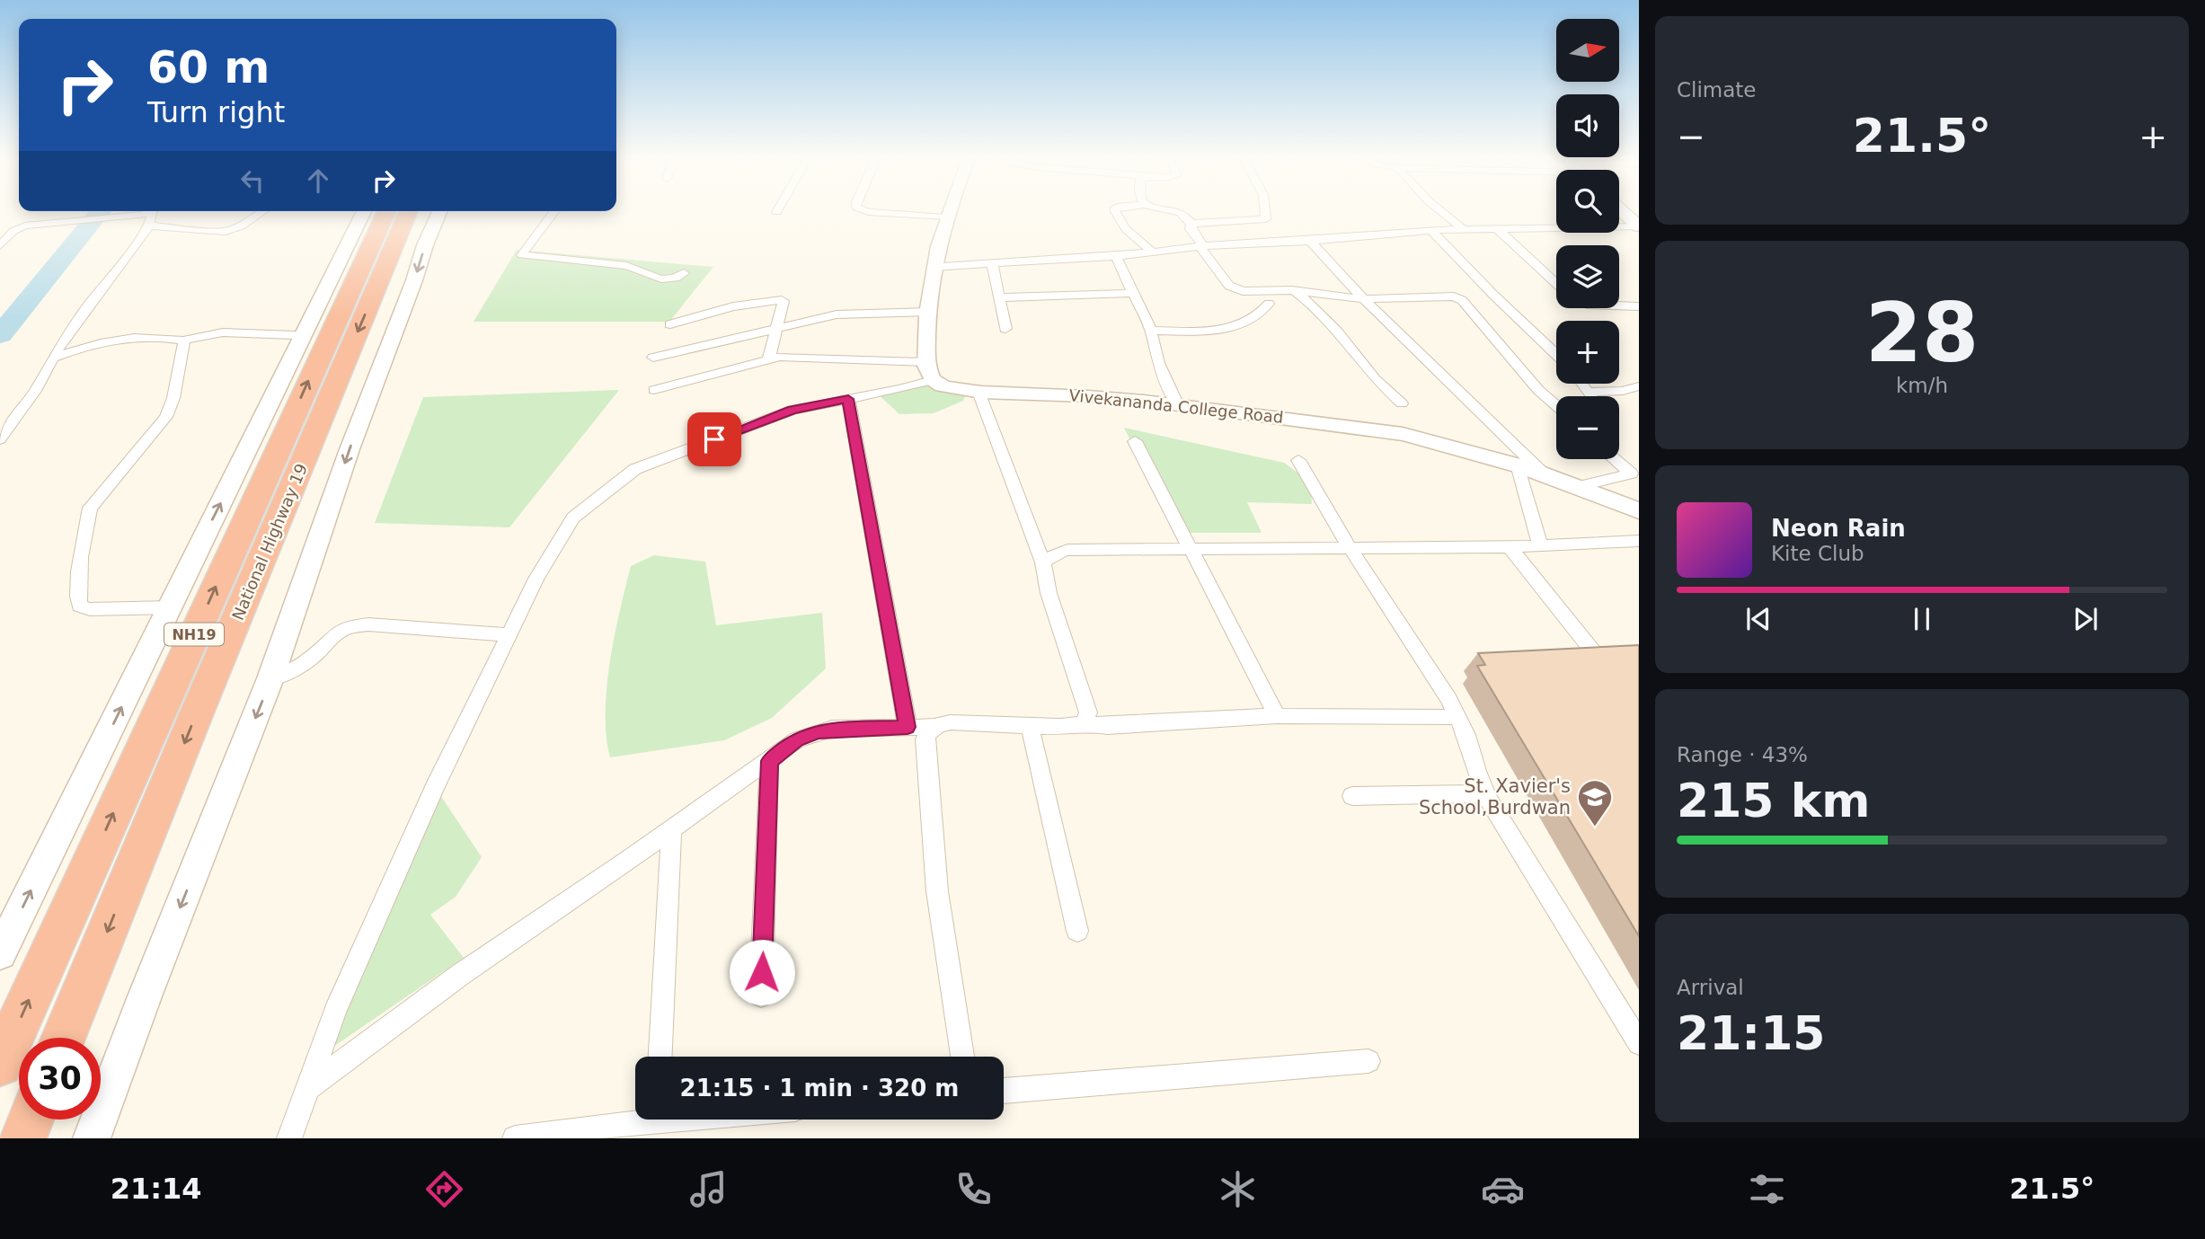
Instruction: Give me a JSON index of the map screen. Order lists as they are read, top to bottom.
{
  "streets": {
    "highway": ["National Highway 19", "NH19"],
    "main road": ["Vivekananda College Road"]
  },
  "places": {
    "school or university": ["St. Xavier's School,Burdwan"]
  },
  "north": "right",
  "page": {
    "tile": [
      "Climate",
      ["28", "km/h"],
      ["Range · 43%", "215 km"],
      ["Arrival", "21:15"]
    ],
    "map_buttons": ["+", "−"],
    "turn": ["60 m", "Turn right"],
    "heat": ["−", "21.5°", "+"],
    "song": ["Neon Rain", "Kite Club"],
    "limit": "30",
    "trip": "21:15 · 1 min · 320 m",
    "tabs": ["21:14", "21.5°"]
  }
}
